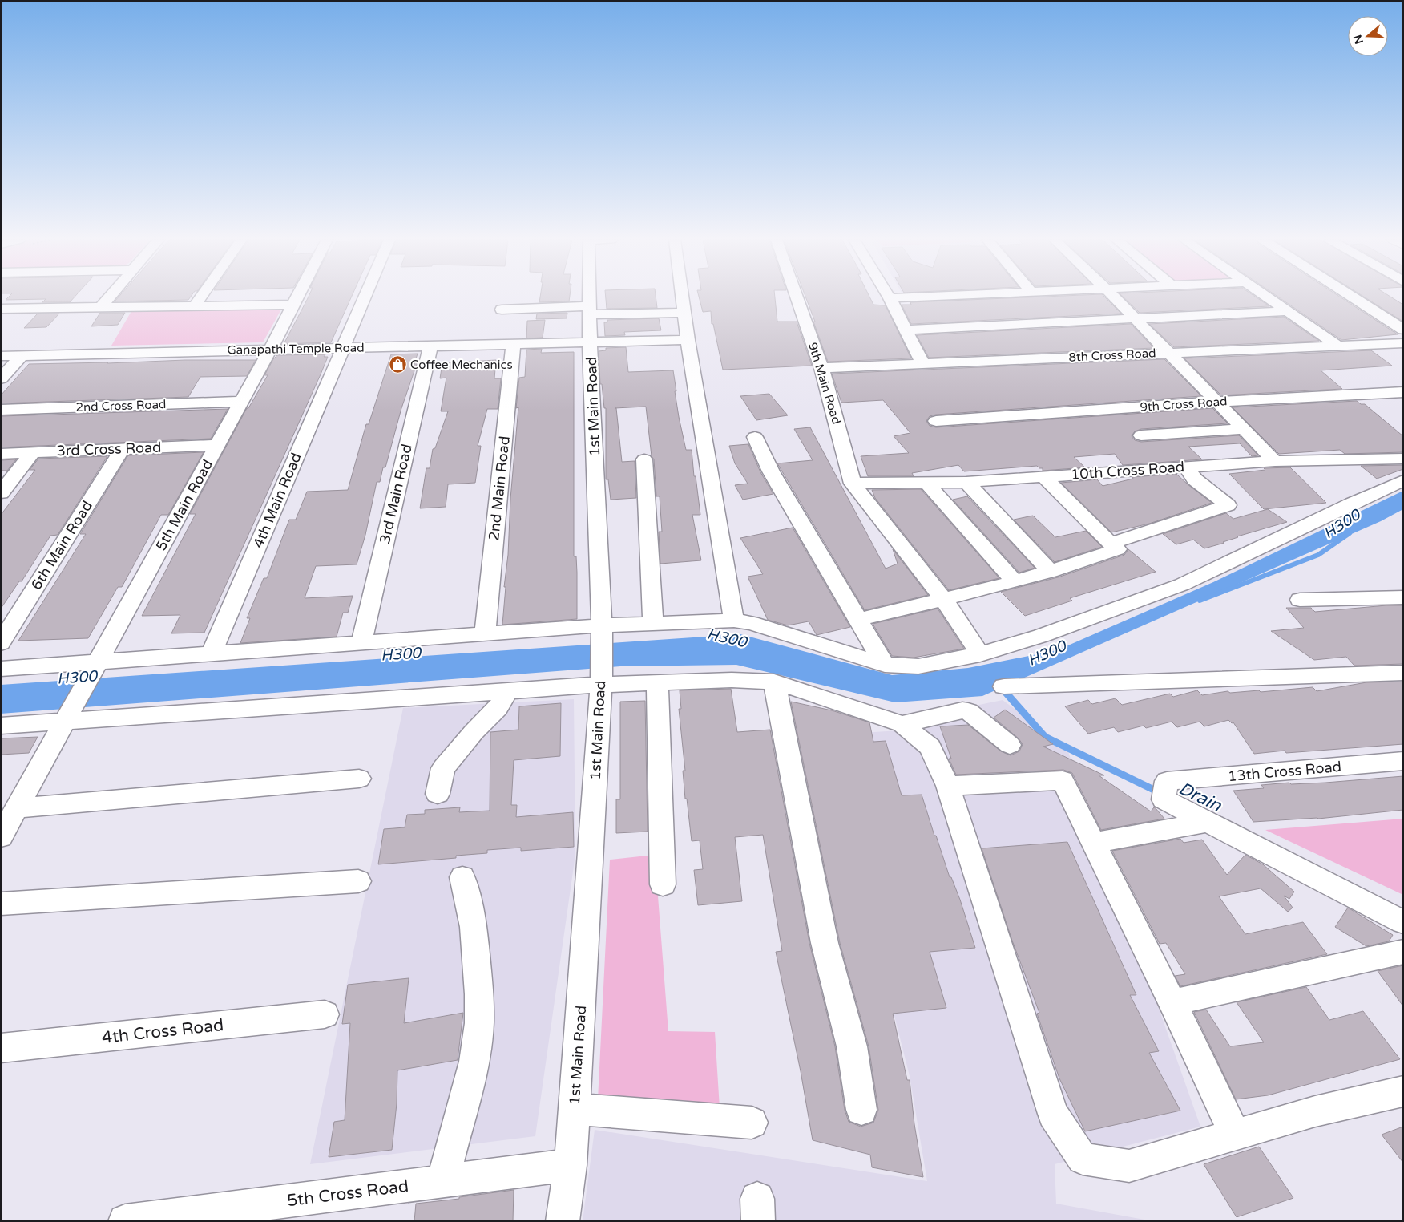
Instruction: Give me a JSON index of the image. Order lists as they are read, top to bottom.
{
  "streets": {
    "street": [
      "Ganapathi Temple Road",
      "8th Cross Road",
      "9th Main Road",
      "9th Cross Road",
      "2nd Cross Road",
      "1st Main Road",
      "3rd Cross Road",
      "10th Cross Road",
      "2nd Main Road",
      "3rd Main Road",
      "4th Main Road",
      "5th Main Road",
      "6th Main Road",
      "13th Cross Road",
      "4th Cross Road",
      "5th Cross Road"
    ]
  },
  "crossings": [
    ["Ganapathi Temple Road", "1st Main Road"],
    ["Ganapathi Temple Road", "2nd Main Road"],
    ["Ganapathi Temple Road", "3rd Main Road"],
    ["Ganapathi Temple Road", "4th Main Road"],
    ["Ganapathi Temple Road", "5th Main Road"],
    ["8th Cross Road", "9th Main Road"],
    ["9th Main Road", "10th Cross Road"],
    ["2nd Cross Road", "5th Main Road"],
    ["1st Main Road", "5th Cross Road"],
    ["3rd Cross Road", "5th Main Road"],
    ["3rd Cross Road", "6th Main Road"]
  ],
  "water": ["H300", "Drain"],
  "places": {
    "shop": ["Coffee Mechanics"]
  },
  "north": "left"
}
